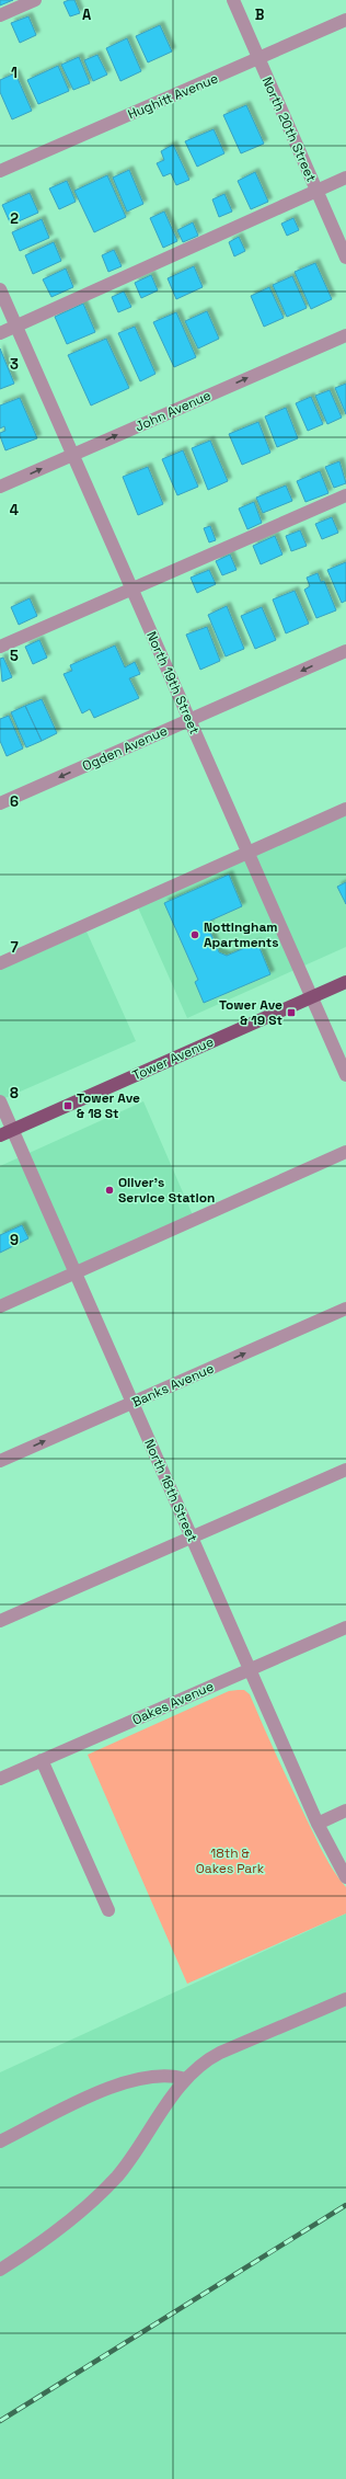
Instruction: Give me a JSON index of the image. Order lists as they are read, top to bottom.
{
  "streets": {
    "main road": ["Tower Avenue"],
    "street": [
      "Hughitt Avenue",
      "North 20th Street",
      "John Avenue",
      "North 19th Street",
      "Ogden Avenue",
      "Banks Avenue",
      "North 18th Street",
      "Oakes Avenue"
    ]
  },
  "crossings": [
    ["Hughitt Avenue", "North 20th Street"],
    ["John Avenue", "North 19th Street"],
    ["North 19th Street", "Ogden Avenue"],
    ["North 19th Street", "Tower Avenue"],
    ["Tower Avenue", "North 18th Street"],
    ["Banks Avenue", "North 18th Street"],
    ["North 18th Street", "Oakes Avenue"]
  ],
  "one_way": ["John Avenue", "Ogden Avenue", "Banks Avenue"],
  "parks": ["18th & Oakes Park"],
  "places": {
    "other": ["Nottingham Apartments", "Oliver's Service Station"],
    "transit": ["Tower Ave & 19 St", "Tower Ave & 18 St"]
  },
  "grid": {
    "columns": ["A", "B"],
    "rows": [
      "1",
      "2",
      "3",
      "4",
      "5",
      "6",
      "7",
      "8",
      "9"
    ]
  }
}
